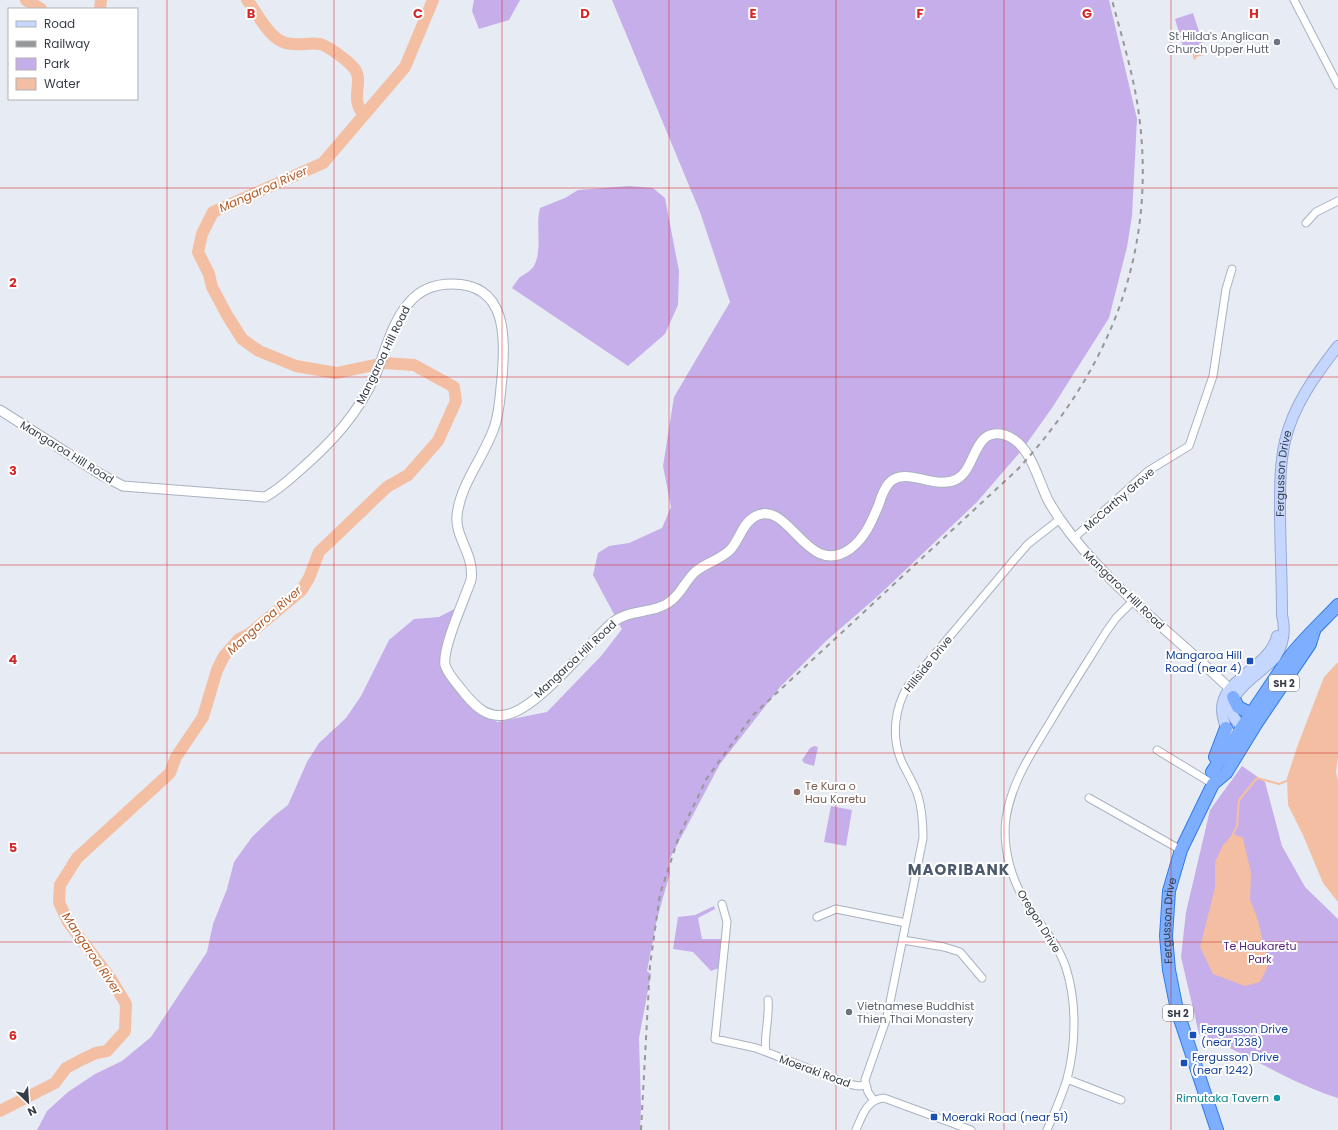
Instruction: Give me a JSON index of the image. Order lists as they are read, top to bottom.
{
  "streets": {
    "highway": ["Fergusson Drive", "SH 2"],
    "street": [
      "Mangaroa Hill Road",
      "McCarthy Grove",
      "Hillside Drive",
      "Oregon Drive",
      "Moeraki Road"
    ]
  },
  "crossings": [
    ["Mangaroa Hill Road", "Fergusson Drive"],
    ["Mangaroa Hill Road", "McCarthy Grove"],
    ["Mangaroa Hill Road", "Hillside Drive"],
    ["Mangaroa Hill Road", "Oregon Drive"],
    ["Fergusson Drive", "SH 2"],
    ["Hillside Drive", "Moeraki Road"]
  ],
  "districts": ["MAORIBANK"],
  "water": ["Mangaroa River"],
  "parks": ["Te Haukaretu Park"],
  "places": {
    "other": [
      "St Hilda's Anglican Church Upper Hutt",
      "Te Kura o Hau Karetu",
      "Vietnamese Buddhist Thien Thai Monastery",
      "Rimutaka Tavern"
    ],
    "transit": [
      "Mangaroa Hill Road (near 4)",
      "Fergusson Drive (near 1238)",
      "Fergusson Drive (near 1242)",
      "Moeraki Road (near 51)"
    ]
  },
  "legend": [
    "Road",
    "Railway",
    "Park",
    "Water"
  ],
  "north": "bottom right",
  "grid": {
    "columns": [
      "B",
      "C",
      "D",
      "E",
      "F",
      "G",
      "H"
    ],
    "rows": [
      "2",
      "3",
      "4",
      "5",
      "6"
    ]
  }
}
